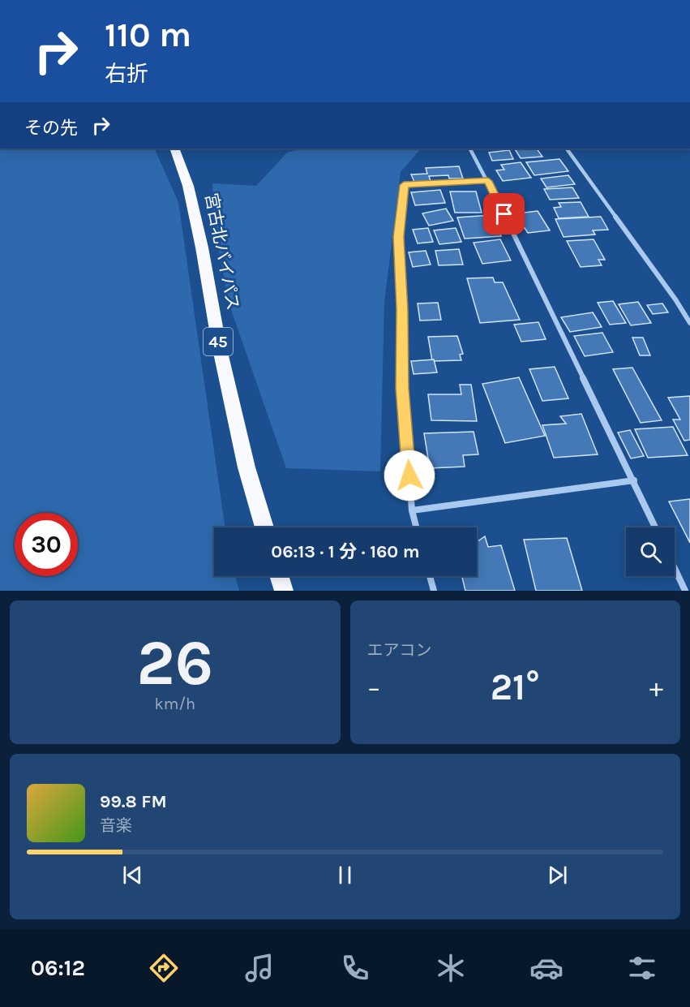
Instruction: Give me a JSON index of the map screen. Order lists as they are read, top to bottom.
{
  "streets": {
    "highway": ["宮古北バイパス", "45"]
  },
  "page": {
    "turn": ["110 m", "右折"],
    "then": "その先",
    "limit": "30",
    "trip": "06:13 · 1 分 · 160 m",
    "tile": [
      ["26", "km/h"],
      "エアコン"
    ],
    "heat": ["−", "21°", "+"],
    "song": ["99.8 FM", "音楽"],
    "tabs": "06:12"
  }
}
